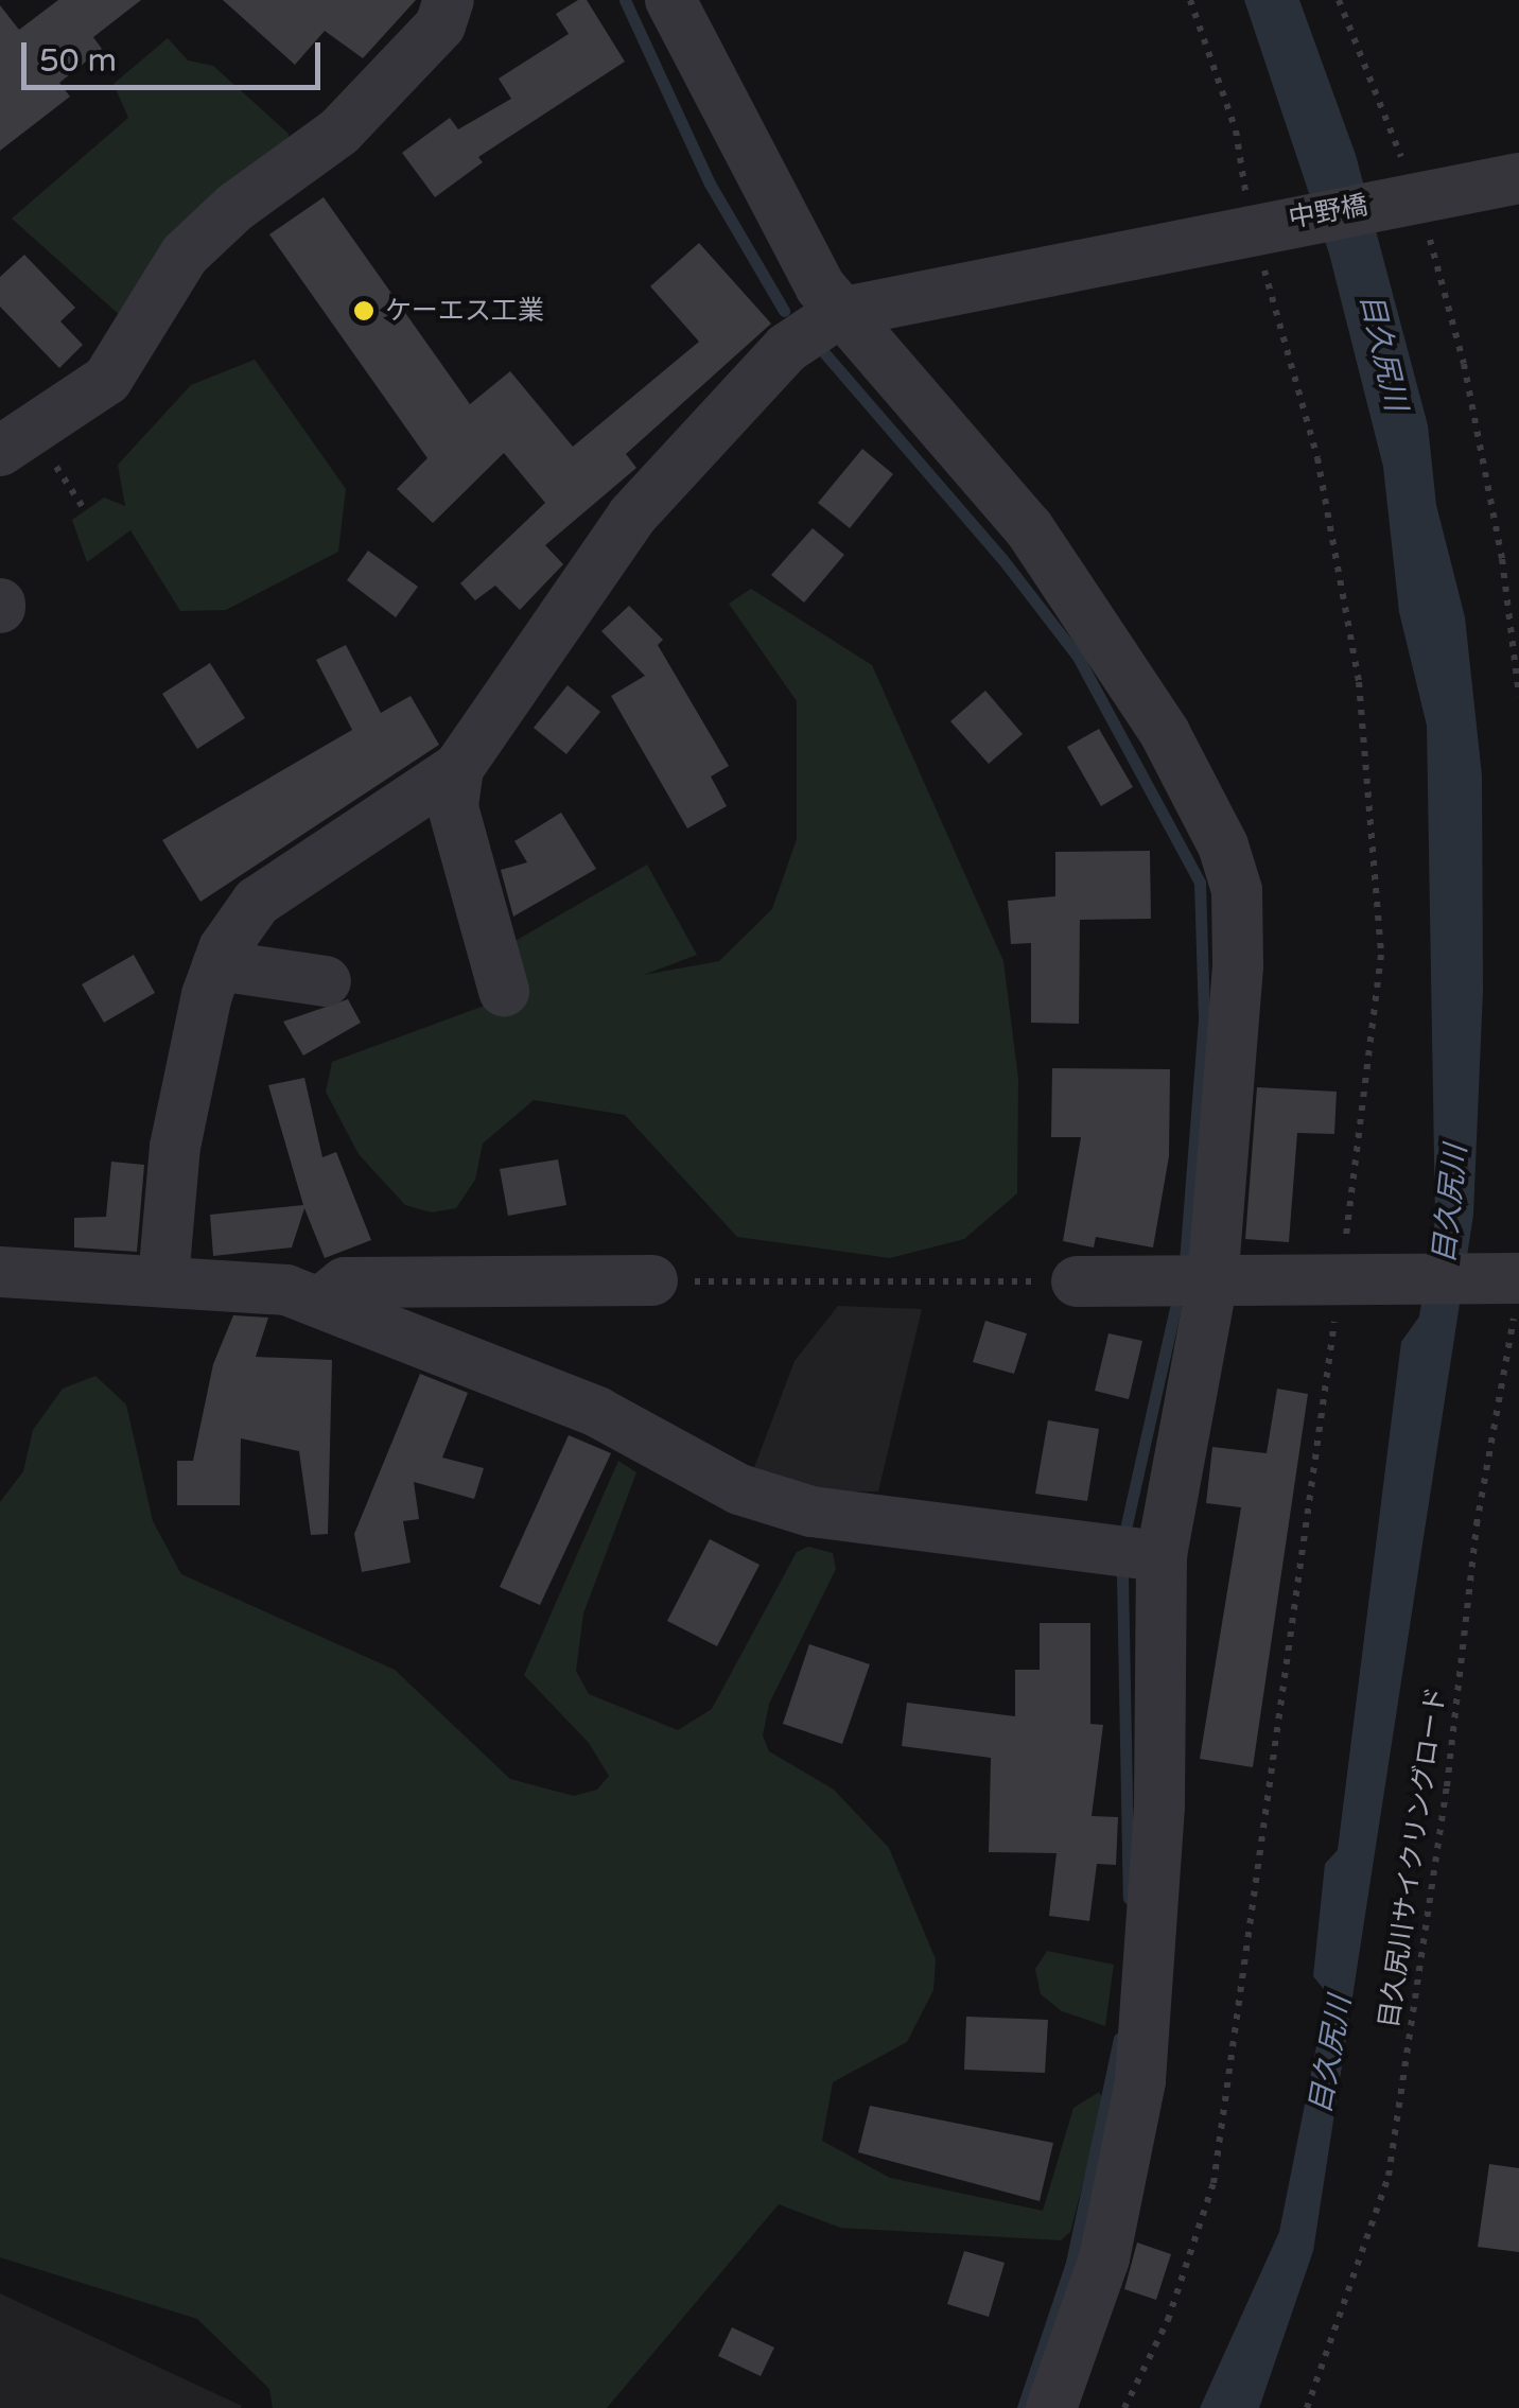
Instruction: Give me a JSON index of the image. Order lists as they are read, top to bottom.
{
  "streets": {
    "street": ["中野橋"],
    "path": ["目久尻川サイクリングロード"]
  },
  "water": ["目久尻川"],
  "places": ["ケーエス工業"],
  "scale_bar": "50 m"
}
